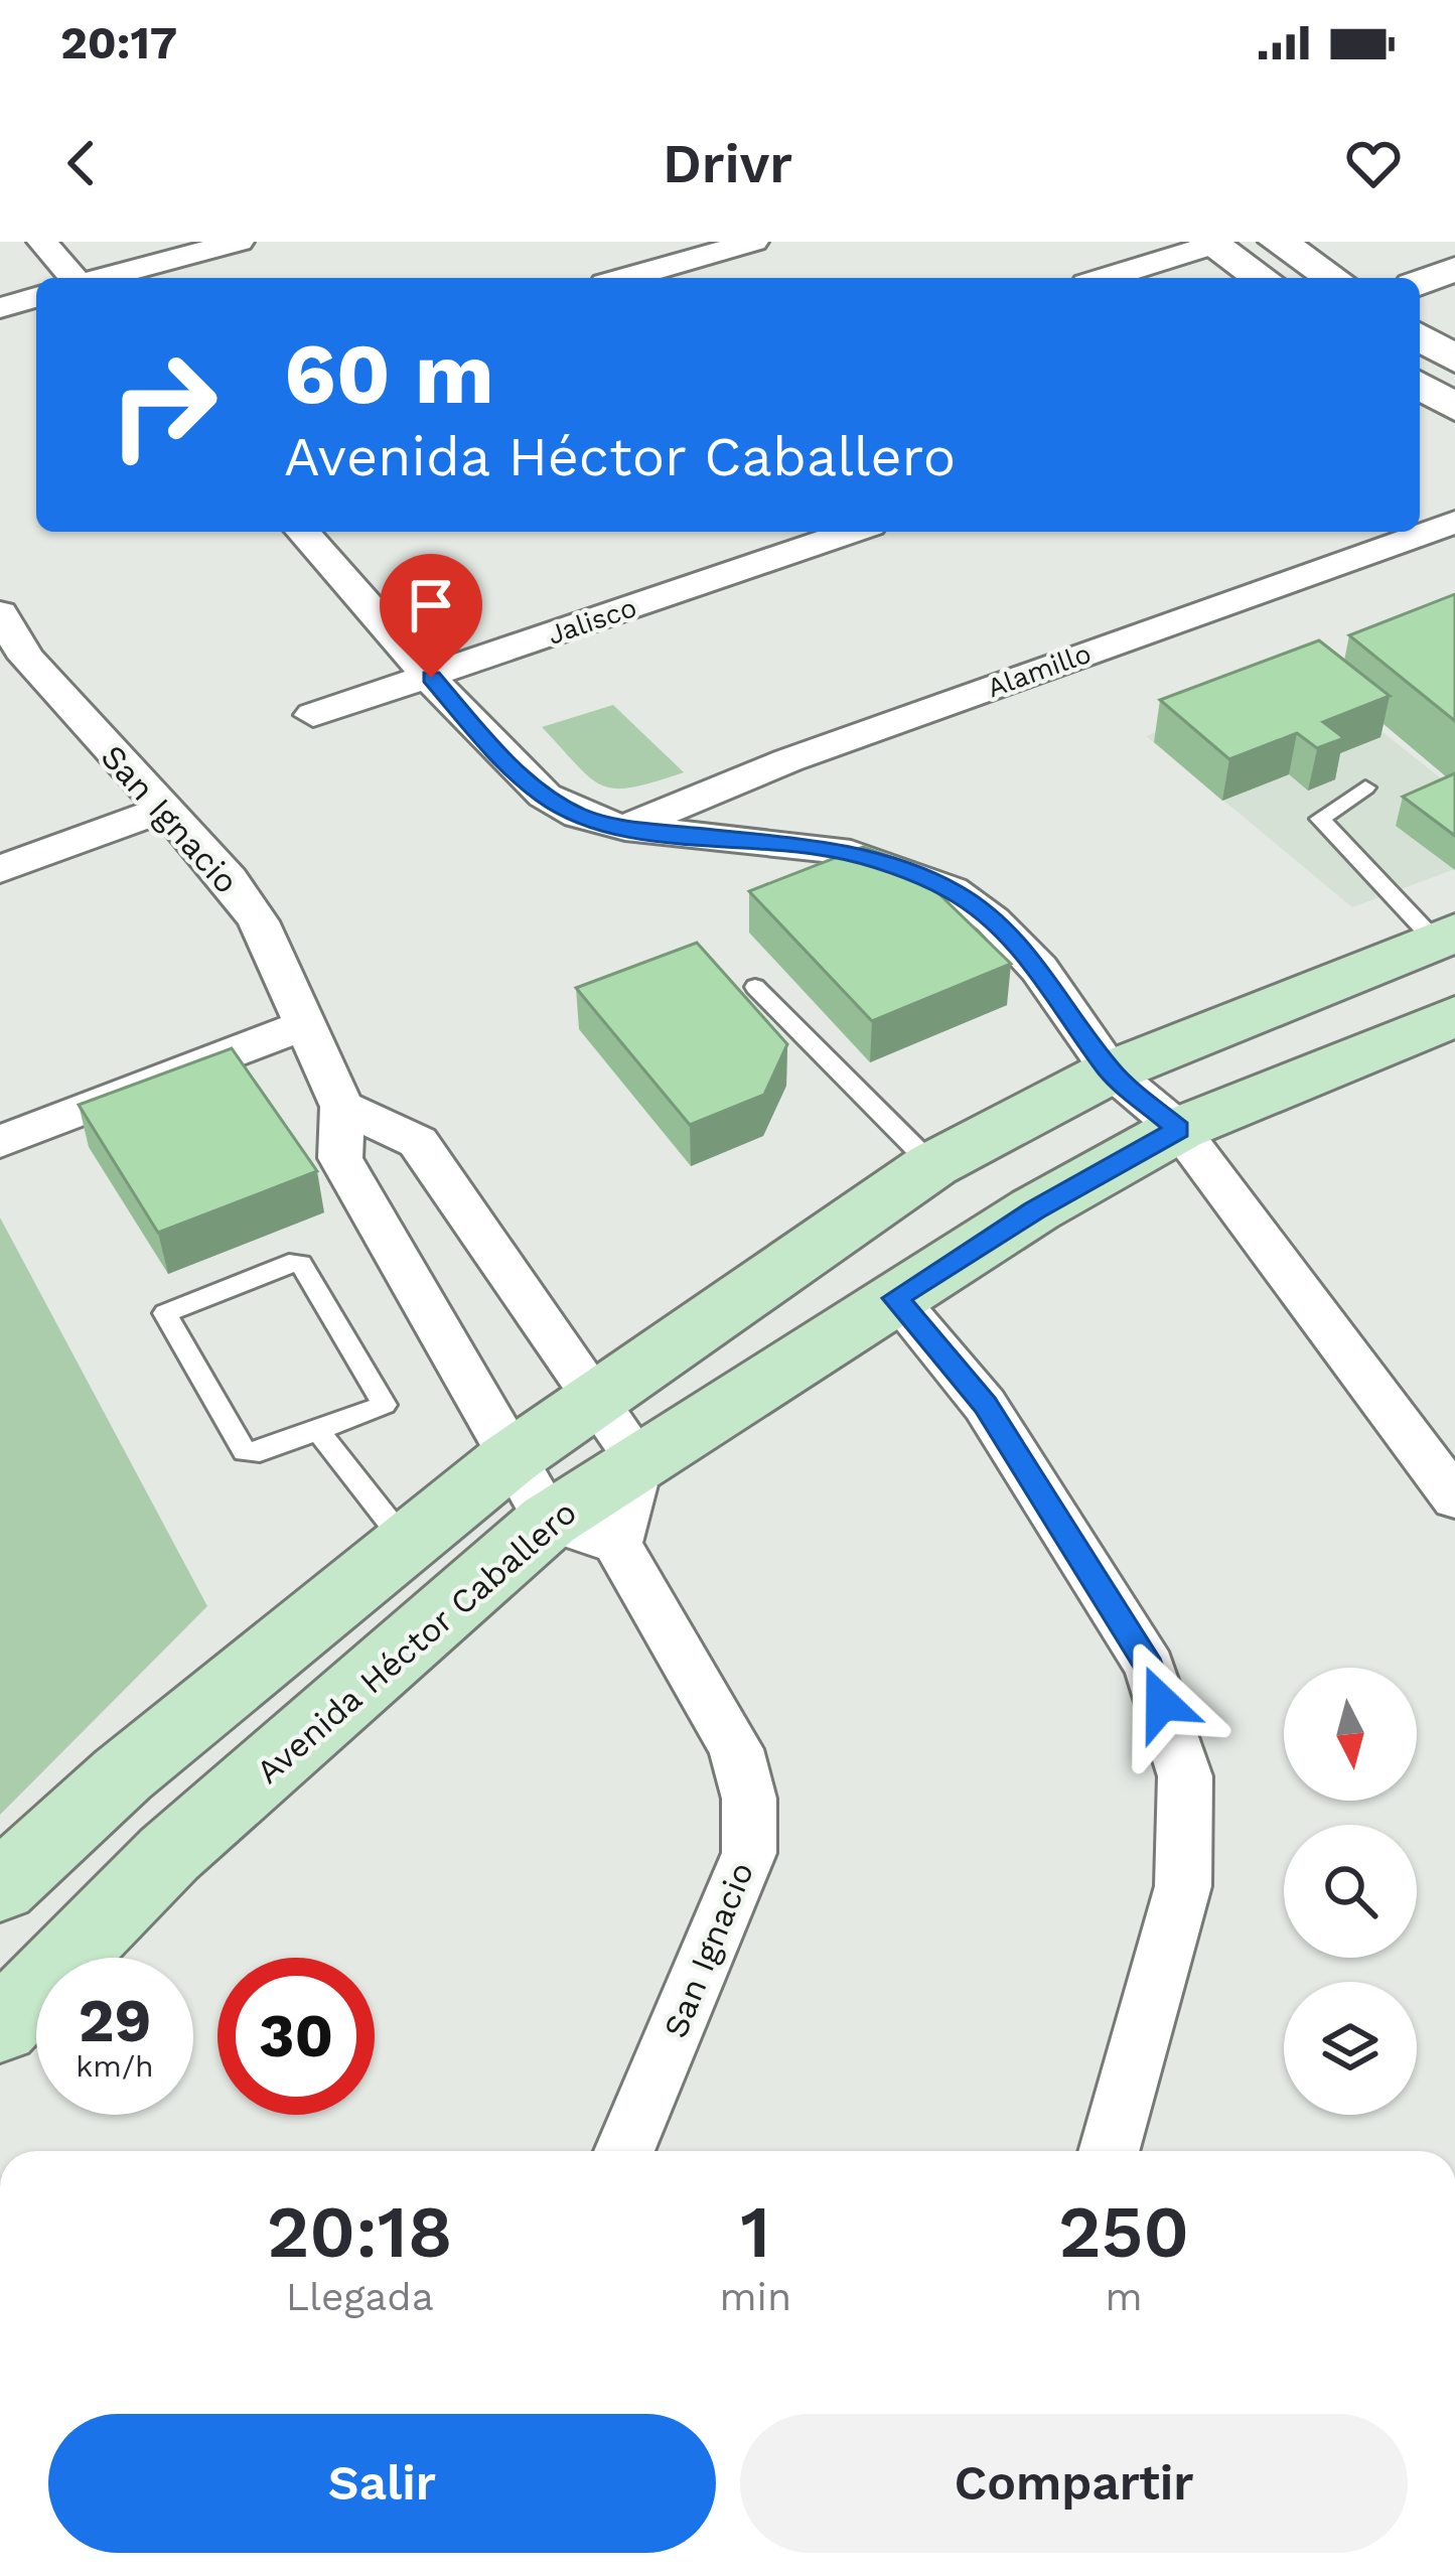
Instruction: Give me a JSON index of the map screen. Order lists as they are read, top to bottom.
{
  "streets": {
    "main road": ["Avenida Héctor Caballero"],
    "street": ["Jalisco", "Alamillo", "San Ignacio"]
  },
  "crossings": [
    ["San Ignacio", "Avenida Héctor Caballero"]
  ],
  "north": "bottom",
  "page": {
    "status": "20:17",
    "header": "Drivr",
    "turn": ["60 m", "Avenida Héctor Caballero"],
    "speed": "29 km/h",
    "limit": "30",
    "eta": [
      "20:18",
      "Llegada",
      "1",
      "min",
      "250",
      "m"
    ],
    "buttons": ["Salir", "Compartir"]
  }
}
